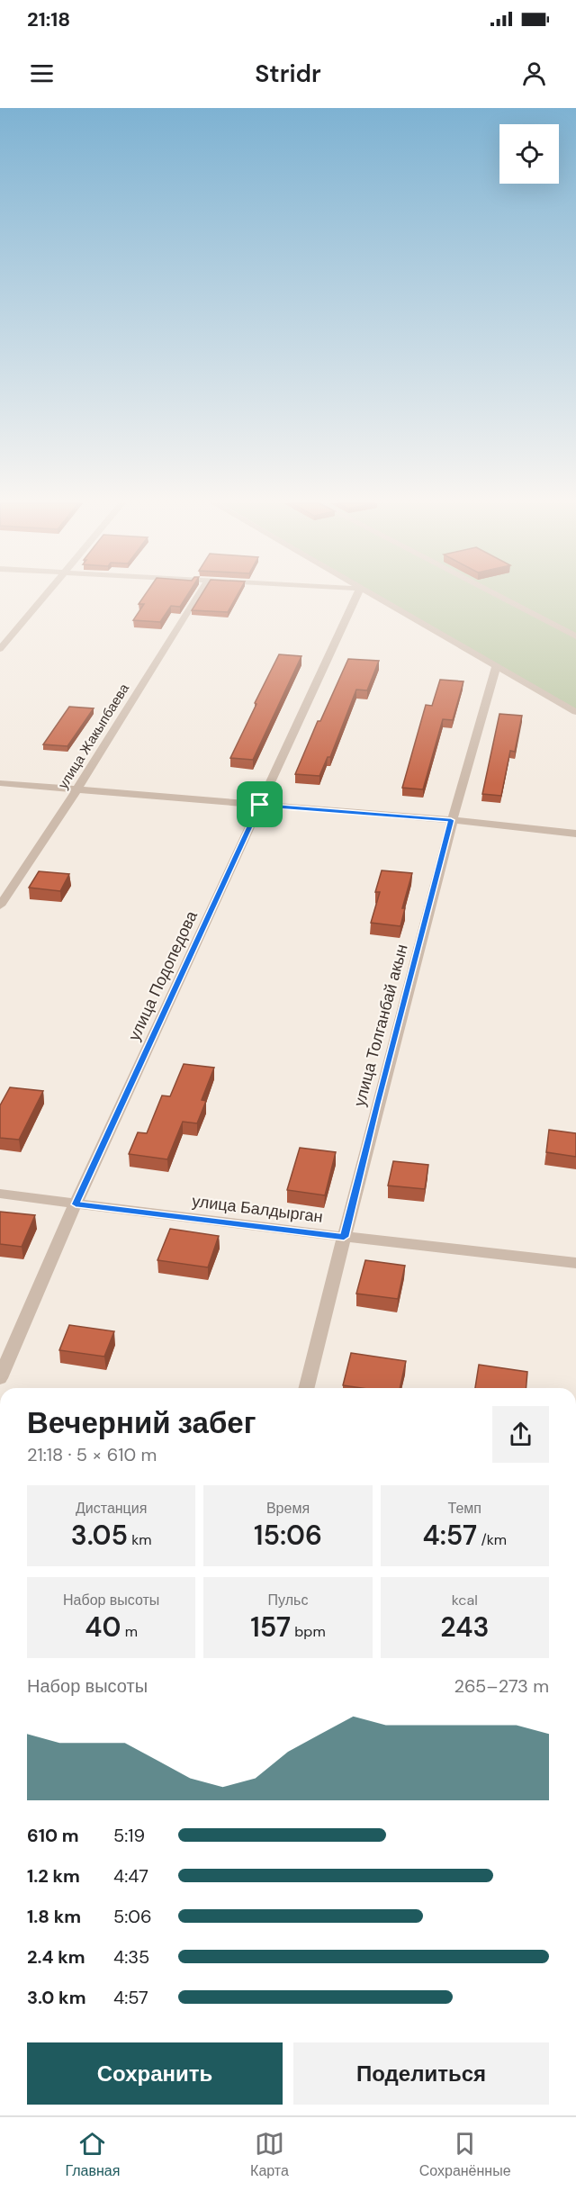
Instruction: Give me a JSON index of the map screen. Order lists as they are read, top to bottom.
{
  "streets": {
    "street": [
      "улица Жакыпбаева",
      "улица Подопедова",
      "улица Толганбай акын",
      "улица Балдырган"
    ]
  },
  "crossings": [
    ["улица Подопедова", "улица Балдырган"],
    ["улица Толганбай акын", "улица Балдырган"]
  ],
  "page": {
    "status": "21:18",
    "header": "Stridr",
    "heading": ["Вечерний забег", "21:18 · 5 × 610 m"],
    "stats": [
      ["Дистанция", "3.05 km"],
      ["Время", "15:06"],
      ["Темп", "4:57 /km"],
      ["Набор высоты", "40 m"],
      ["Пульс", "157 bpm"],
      ["kcal", "243"]
    ],
    "chart": ["Набор высоты", "265–273 m"],
    "list": [
      {
        "name": "610 m",
        "note": "5:19"
      },
      {
        "name": "1.2 km",
        "note": "4:47"
      },
      {
        "name": "1.8 km",
        "note": "5:06"
      },
      {
        "name": "2.4 km",
        "note": "4:35"
      },
      {
        "name": "3.0 km",
        "note": "4:57"
      }
    ],
    "buttons": ["Сохранить", "Поделиться"],
    "tabs": ["Главная", "Карта", "Сохранённые"]
  }
}
